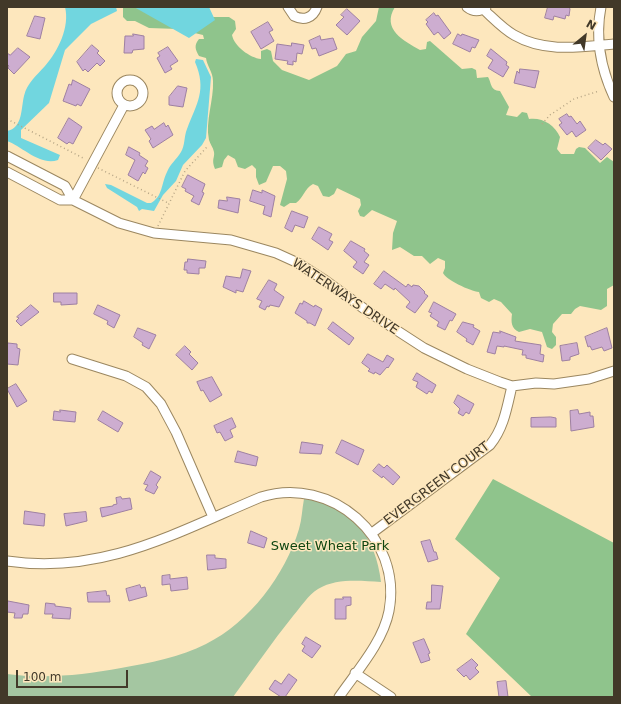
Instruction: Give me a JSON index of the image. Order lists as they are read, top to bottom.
{
  "streets": {
    "street": ["WATERWAYS DRIVE", "EVERGREEN COURT"]
  },
  "crossings": [
    ["WATERWAYS DRIVE", "EVERGREEN COURT"]
  ],
  "parks": ["Sweet Wheat Park"],
  "scale_bar": "100 m",
  "north": "top right"
}
